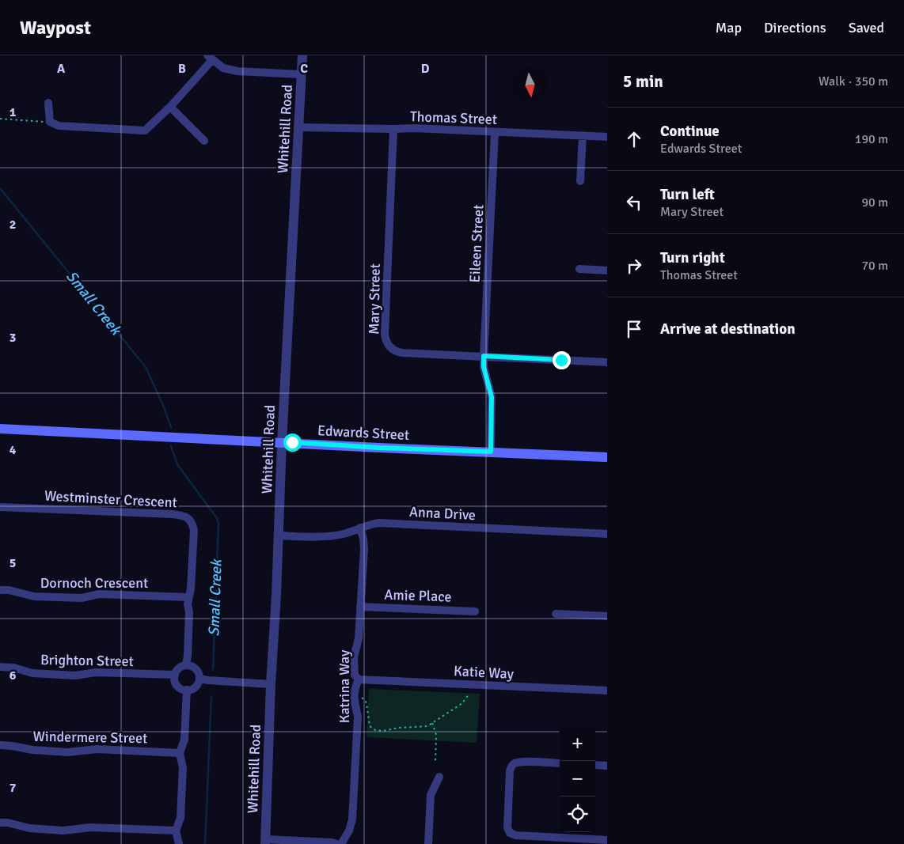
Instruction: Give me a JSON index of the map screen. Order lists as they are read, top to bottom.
{
  "streets": {
    "main road": ["Edwards Street"],
    "street": [
      "Thomas Street",
      "Whitehill Road",
      "Eileen Street",
      "Mary Street",
      "Westminster Crescent",
      "Anna Drive",
      "Dornoch Crescent",
      "Amie Place",
      "Brighton Street",
      "Katie Way",
      "Katrina Way",
      "Windermere Street"
    ]
  },
  "crossings": [
    ["Thomas Street", "Whitehill Road"],
    ["Thomas Street", "Eileen Street"],
    ["Thomas Street", "Mary Street"],
    ["Whitehill Road", "Edwards Street"],
    ["Whitehill Road", "Anna Drive"],
    ["Eileen Street", "Mary Street"],
    ["Westminster Crescent", "Dornoch Crescent"],
    ["Westminster Crescent", "Brighton Street"],
    ["Anna Drive", "Katrina Way"],
    ["Amie Place", "Katrina Way"],
    ["Katie Way", "Katrina Way"]
  ],
  "water": ["Small Creek"],
  "north": "bottom",
  "page": {
    "header": "Waypost",
    "nav": ["Map", "Directions", "Saved"],
    "heading": ["5 min", "Walk · 350 m"],
    "list": [
      ["Continue", "Edwards Street", "190 m"],
      ["Turn left", "Mary Street", "90 m"],
      ["Turn right", "Thomas Street", "70 m"],
      "Arrive at destination"
    ],
    "map_buttons": ["+", "−"]
  },
  "grid": {
    "columns": [
      "A",
      "B",
      "C",
      "D"
    ],
    "rows": [
      "1",
      "2",
      "3",
      "4",
      "5",
      "6",
      "7"
    ]
  }
}
